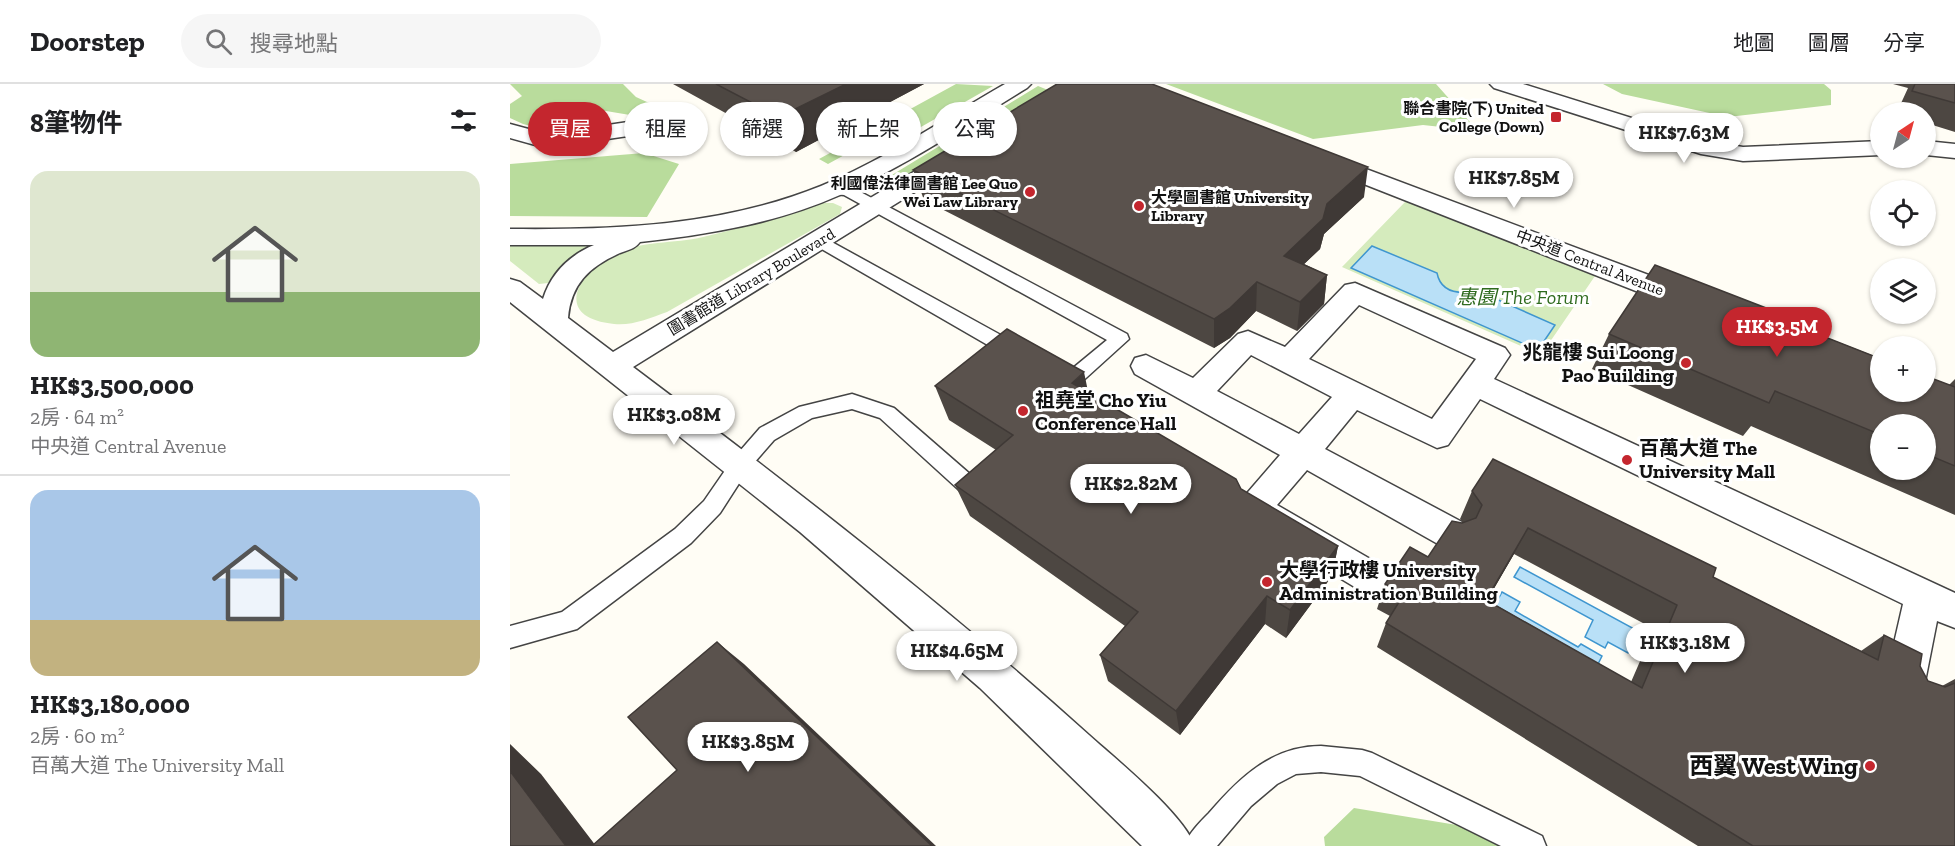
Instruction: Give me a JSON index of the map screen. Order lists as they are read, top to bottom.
{
  "streets": {
    "street": ["中央道 Central Avenue", "圖書館道 Library Boulevard"]
  },
  "parks": ["惠園 The Forum"],
  "places": {
    "transit": ["聯合書院(下) United College (Down)"],
    "other": [
      "利國偉法律圖書館 Lee Quo Wei Law Library",
      "大學圖書館 University Library",
      "兆龍樓 Sui Loong Pao Building",
      "祖堯堂 Cho Yiu Conference Hall",
      "百萬大道 The University Mall",
      "大學行政樓 University Administration Building",
      "西翼 West Wing"
    ]
  },
  "north": "top right",
  "page": {
    "header": "Doorstep",
    "search": "搜尋地點",
    "nav": ["地圖", "圖層", "分享"],
    "heading": "8筆物件",
    "map_buttons": ["+", "−"],
    "chip": [
      "買屋",
      "租屋",
      "篩選",
      "新上架",
      "公寓"
    ],
    "price": [
      "HK$7.63M",
      "HK$7.85M",
      "HK$3.5M",
      "HK$3.08M",
      "HK$2.82M",
      "HK$3.18M",
      "HK$4.65M",
      "HK$3.85M"
    ],
    "list": [
      {
        "name": "HK$3,500,000",
        "note": "2房 · 64 m² · 中央道 Central Avenue"
      },
      {
        "name": "HK$3,180,000",
        "note": "2房 · 60 m² · 百萬大道 The University Mall"
      }
    ]
  }
}
